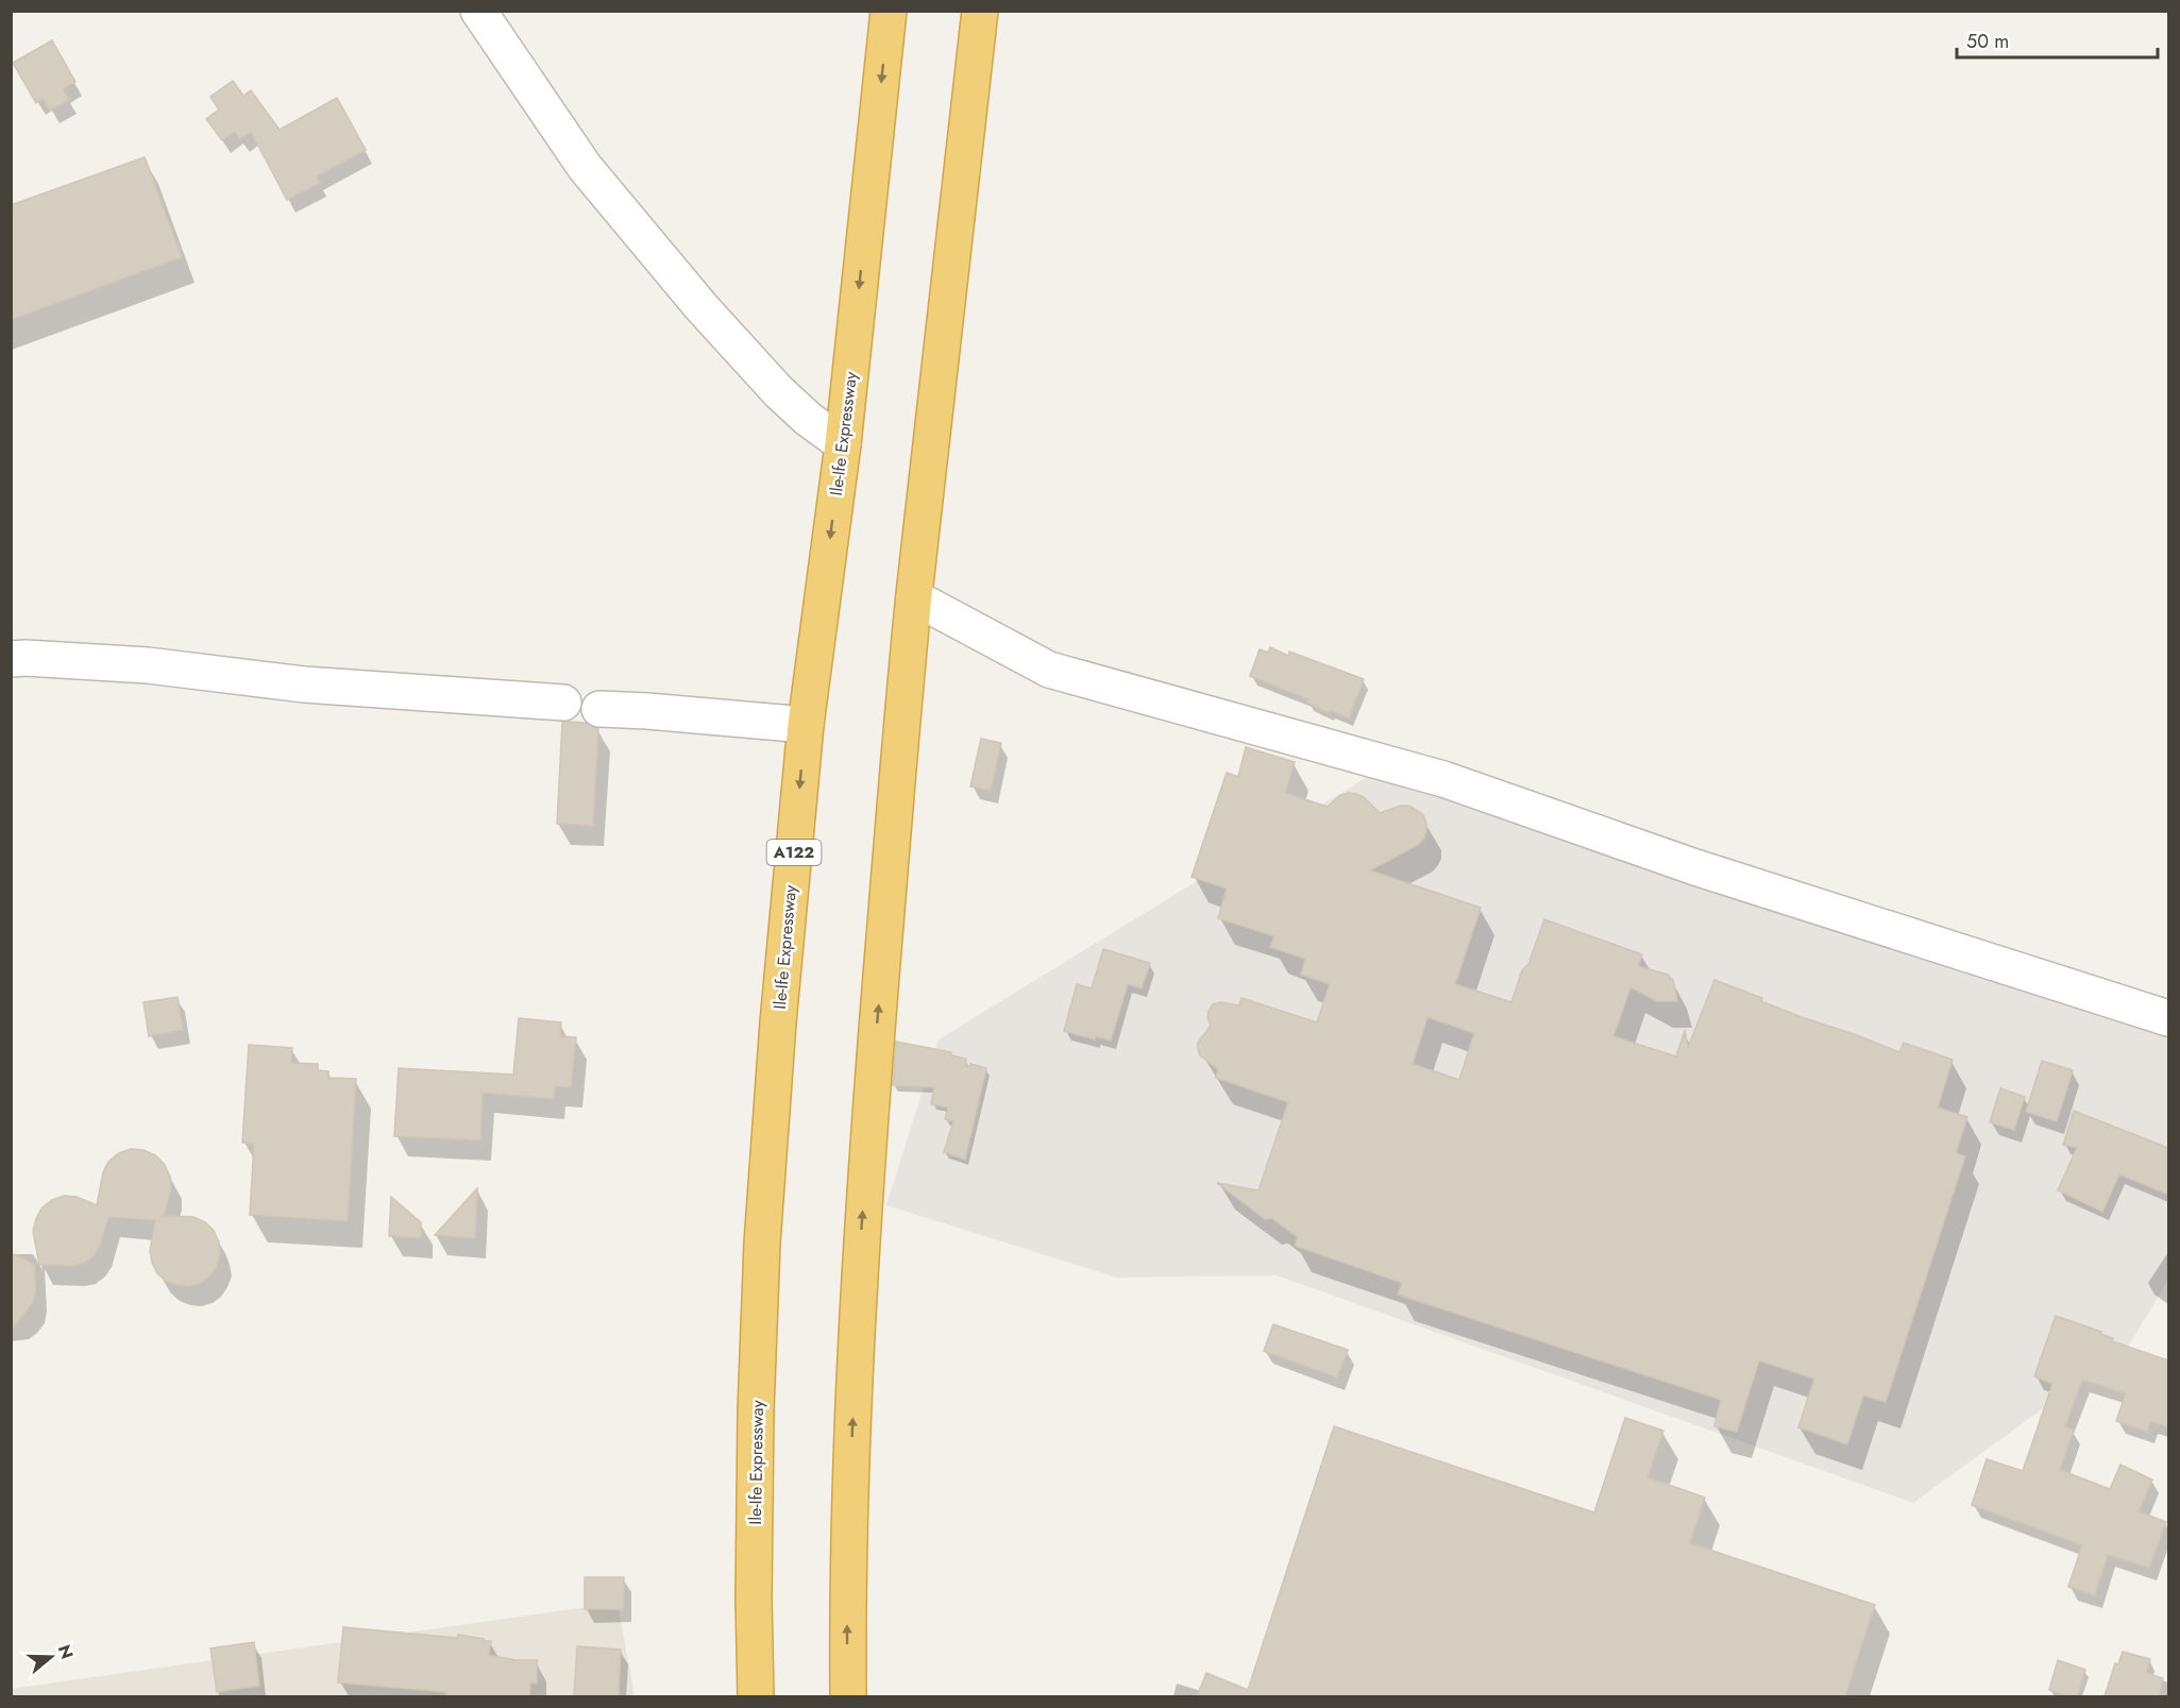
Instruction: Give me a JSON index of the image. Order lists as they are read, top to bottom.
{
  "streets": {
    "highway": ["Ile-Ife Expressway", "A122"]
  },
  "scale_bar": "50 m",
  "north": "right"
}
